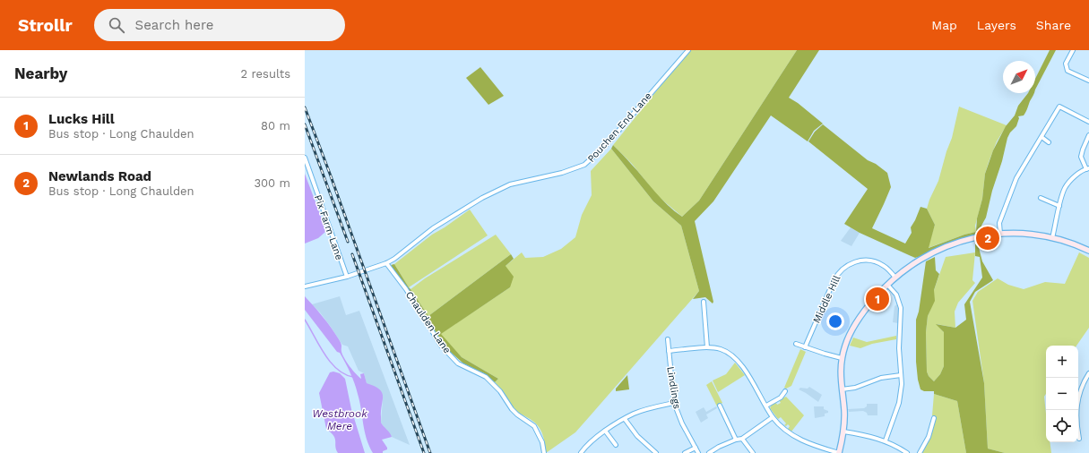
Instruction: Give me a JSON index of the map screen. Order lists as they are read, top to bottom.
{
  "streets": {
    "street": [
      "Pouchen End Lane",
      "Pix Farm Lane",
      "Middle Hill",
      "Chaulden Lane",
      "Lindlings"
    ]
  },
  "crossings": [
    ["Pouchen End Lane", "Pix Farm Lane"],
    ["Pouchen End Lane", "Chaulden Lane"]
  ],
  "water": ["Westbrook Mere"],
  "north": "top right",
  "page": {
    "header": "Strollr",
    "search": "Search here",
    "nav": ["Map", "Layers", "Share"],
    "heading": ["Nearby", "2 results"],
    "list": [
      {
        "mark": "1",
        "name": "Lucks Hill",
        "note": "Bus stop · Long Chaulden",
        "value": "80 m"
      },
      {
        "mark": "2",
        "name": "Newlands Road",
        "note": "Bus stop · Long Chaulden",
        "value": "300 m"
      }
    ],
    "pins": ["2", "1"],
    "map_buttons": ["+", "−"]
  }
}
